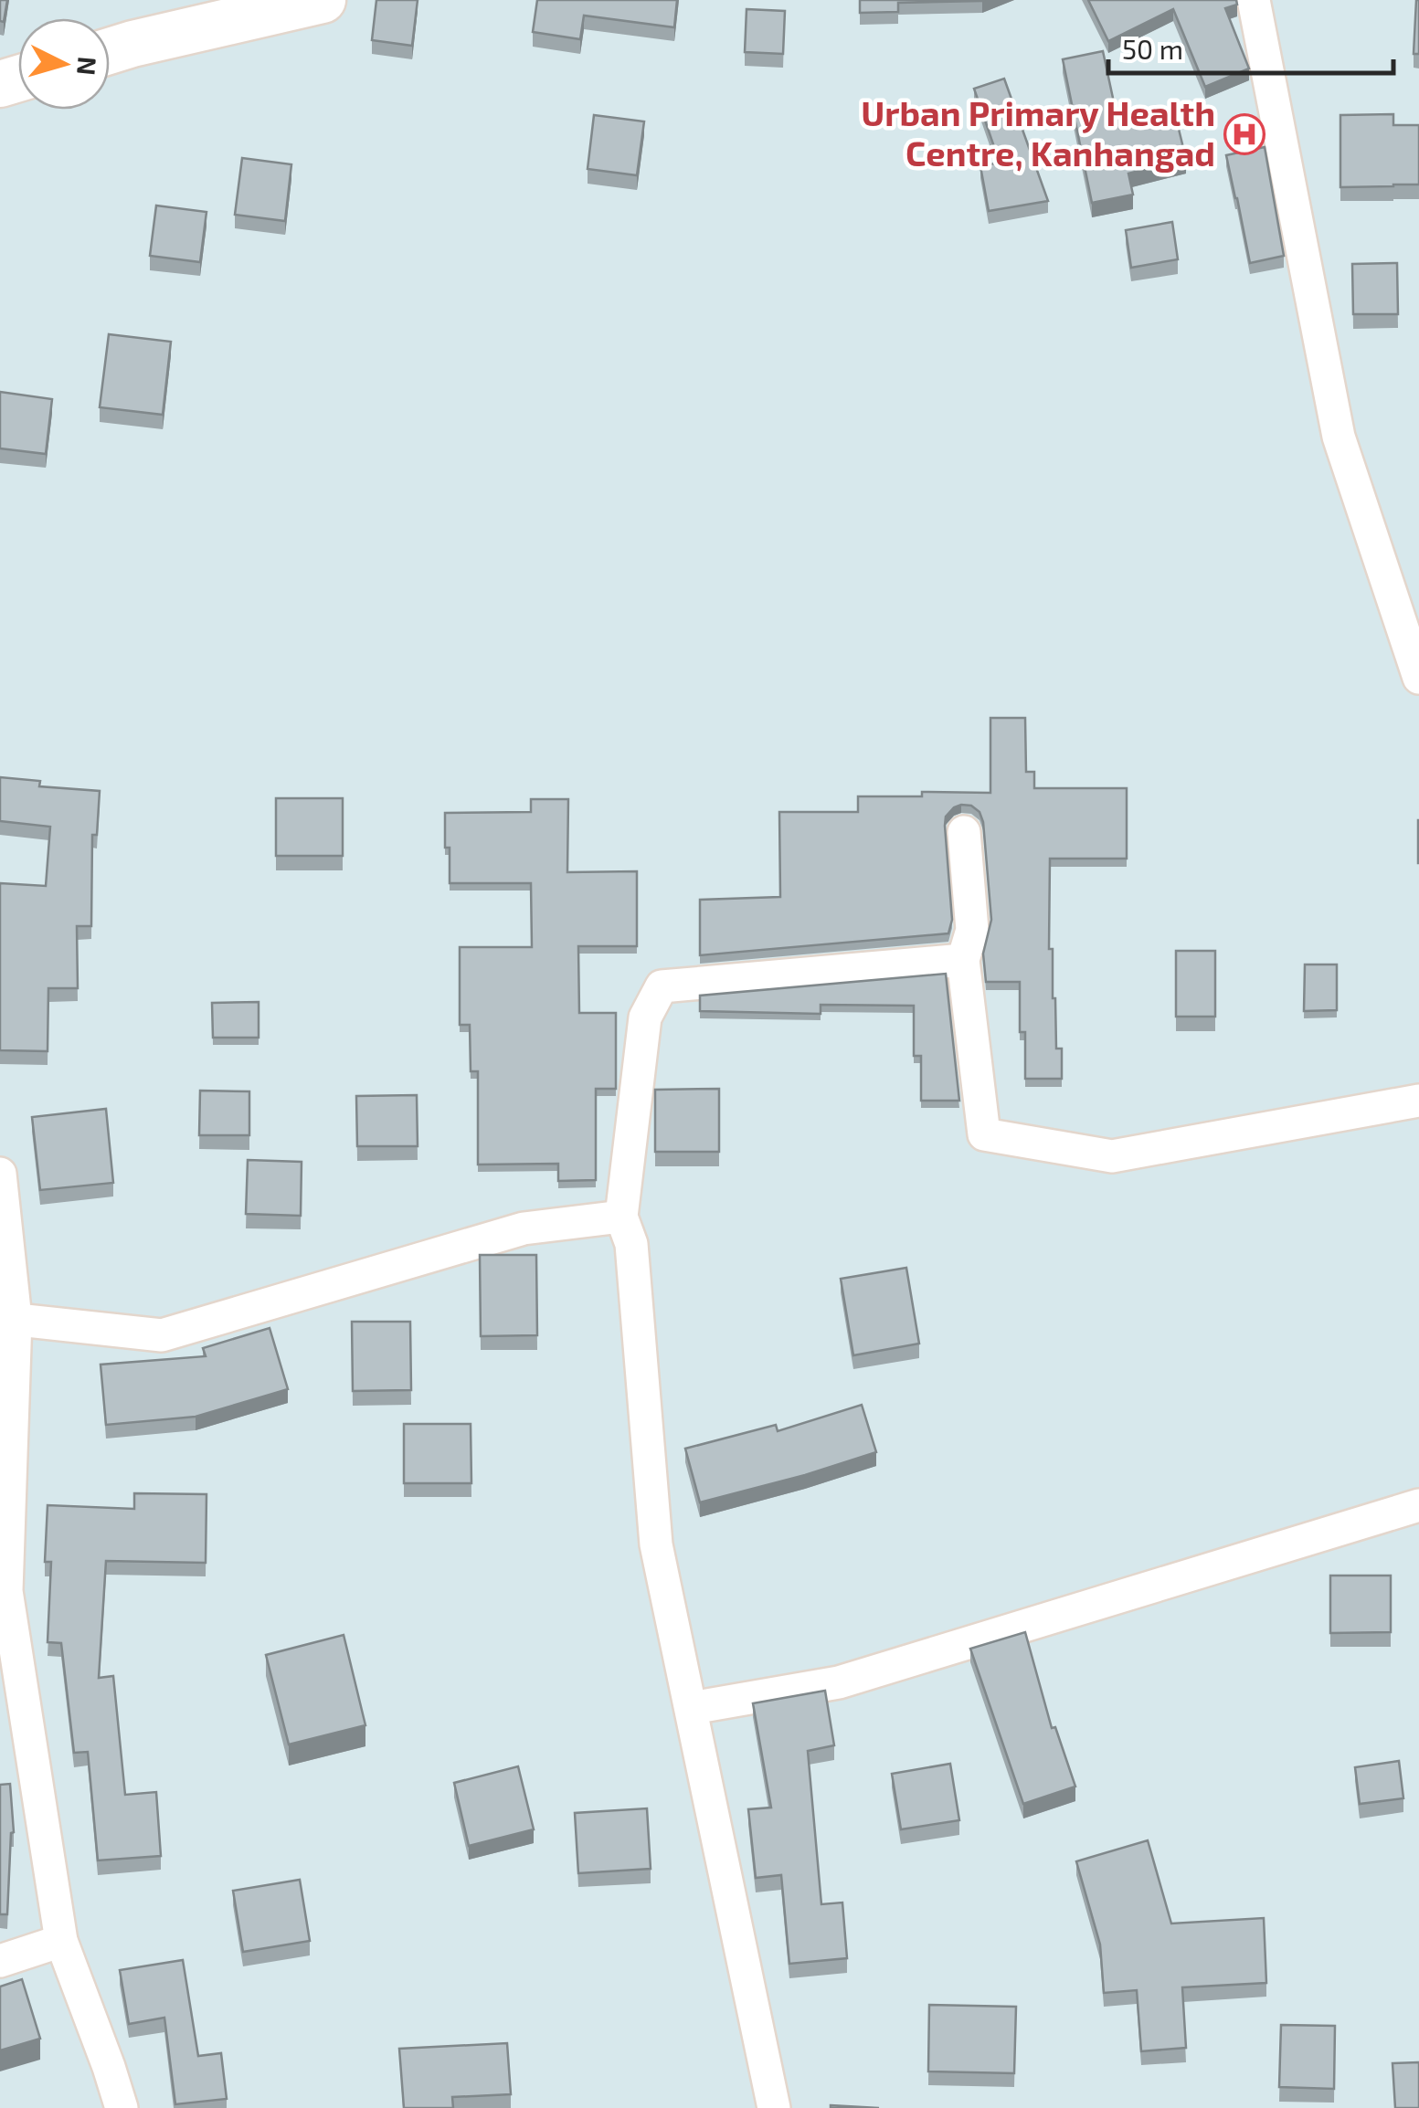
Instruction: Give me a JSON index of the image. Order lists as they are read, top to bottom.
{
  "places": {
    "hospital": ["Urban Primary Health Centre, Kanhangad"]
  },
  "scale_bar": "50 m",
  "north": "right"
}
